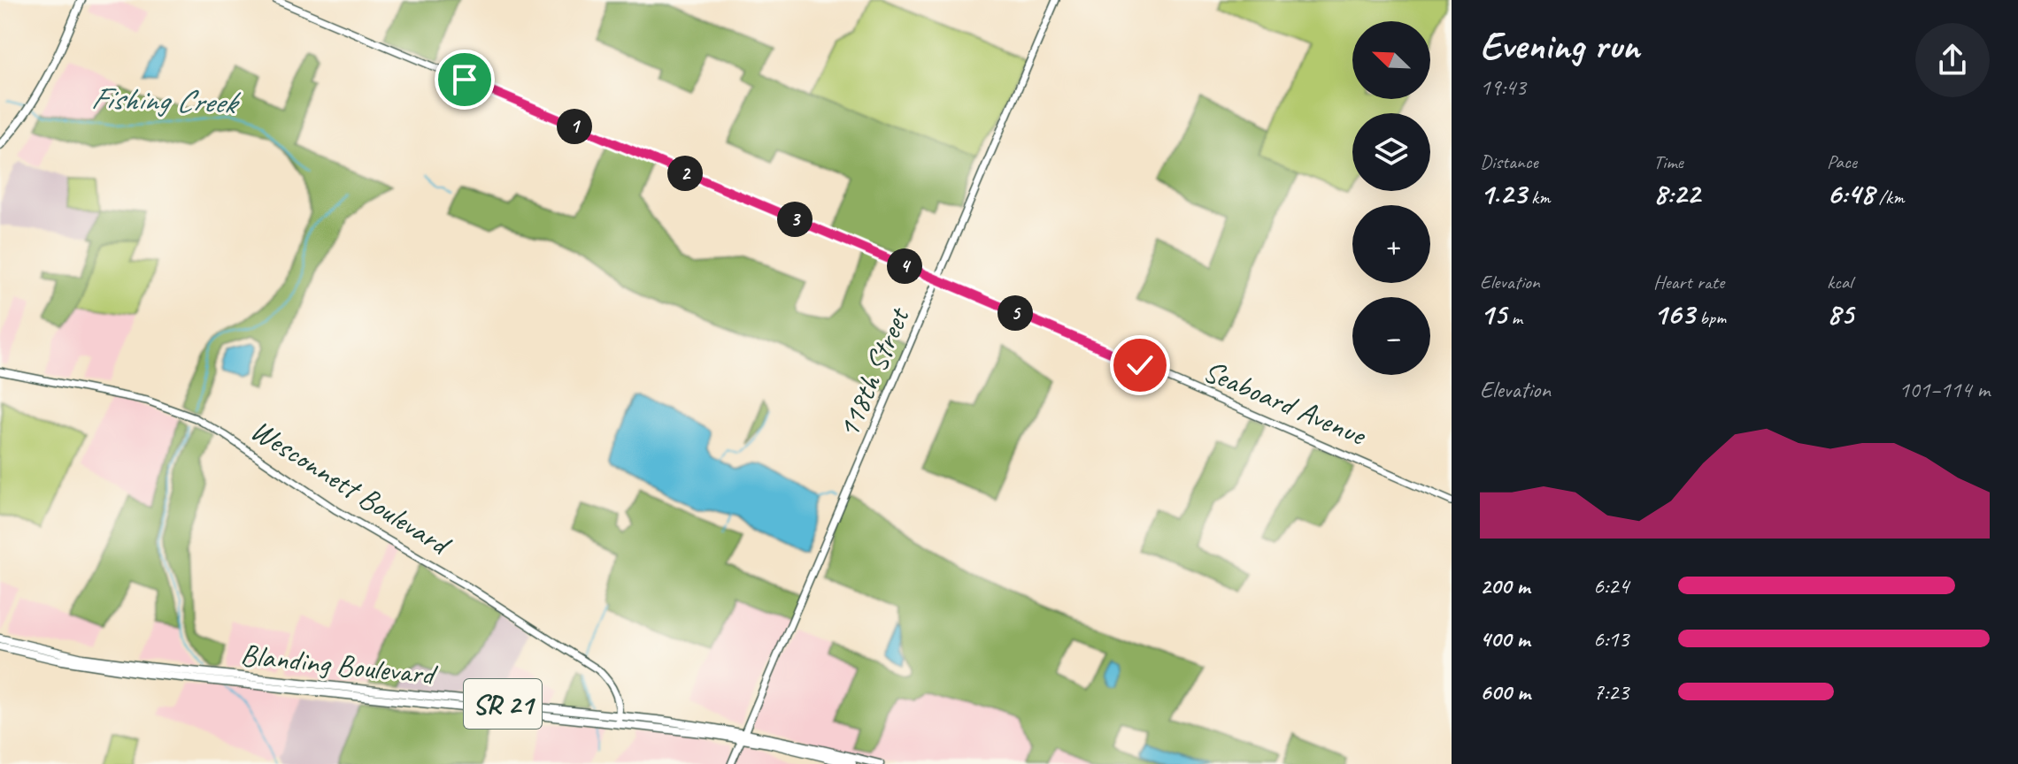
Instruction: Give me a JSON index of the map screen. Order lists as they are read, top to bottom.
{
  "streets": {
    "main road": ["Blanding Boulevard", "SR 21"],
    "street": ["118th Street", "Seaboard Avenue", "Wesconnett Boulevard"]
  },
  "crossings": [
    ["118th Street", "Seaboard Avenue"],
    ["118th Street", "Blanding Boulevard"],
    ["Wesconnett Boulevard", "Blanding Boulevard"]
  ],
  "water": ["Fishing Creek"],
  "north": "top left",
  "page": {
    "heading": ["Evening run", "19:43"],
    "map_buttons": ["+", "−"],
    "pins": [
      "1",
      "2",
      "3",
      "4",
      "5"
    ],
    "stats": [
      ["Distance", "1.23 km"],
      ["Time", "8:22"],
      ["Pace", "6:48 /km"],
      ["Elevation", "15 m"],
      ["Heart rate", "163 bpm"],
      ["kcal", "85"]
    ],
    "chart": ["Elevation", "101–114 m"],
    "list": [
      {
        "name": "200 m",
        "note": "6:24"
      },
      {
        "name": "400 m",
        "note": "6:13"
      },
      {
        "name": "600 m",
        "note": "7:23"
      }
    ]
  }
}
